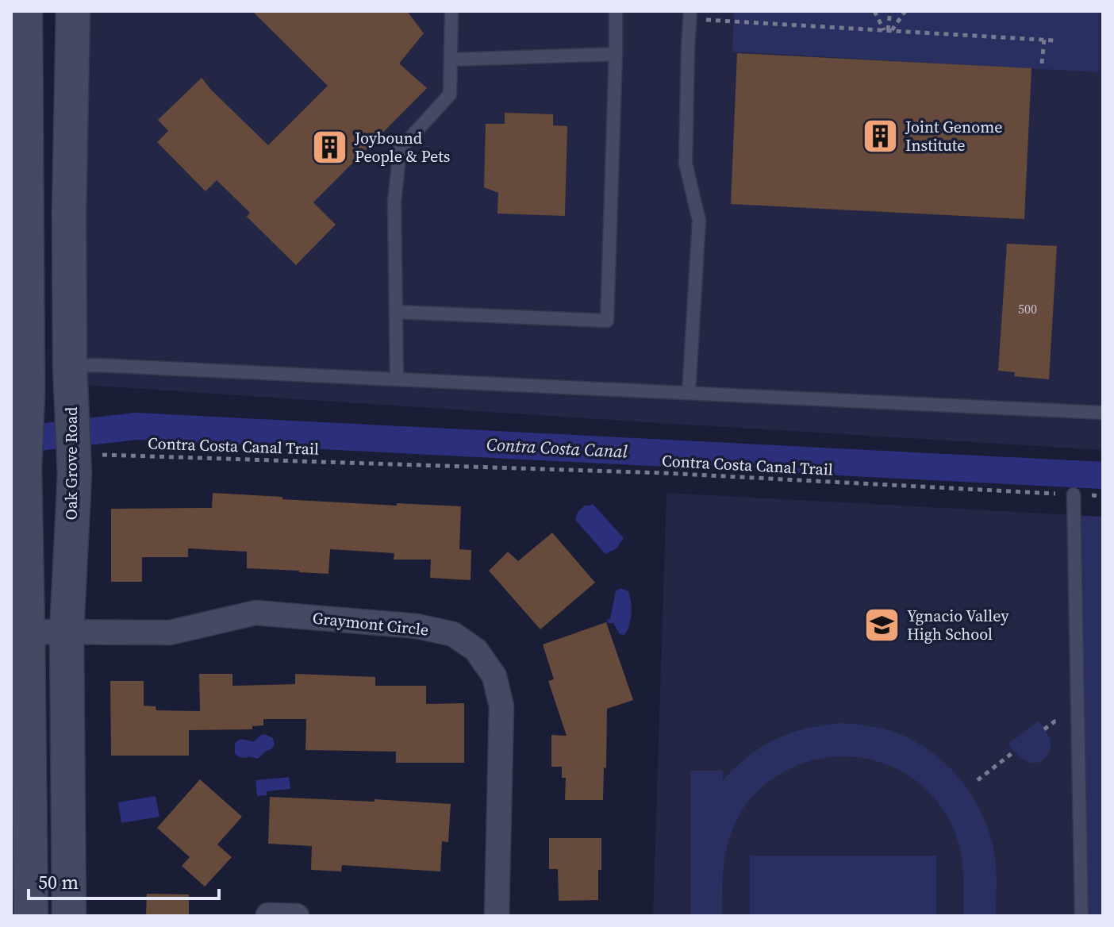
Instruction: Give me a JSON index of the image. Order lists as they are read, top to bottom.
{
  "streets": {
    "main road": ["Oak Grove Road"],
    "street": ["Graymont Circle"],
    "path": ["Contra Costa Canal Trail"]
  },
  "crossings": [
    ["Contra Costa Canal Trail", "Oak Grove Road"],
    ["Oak Grove Road", "Graymont Circle"]
  ],
  "water": ["Contra Costa Canal"],
  "places": {
    "building": ["Joint Genome Institute", "Joybound People & Pets"],
    "school or university": ["Ygnacio Valley High School"]
  },
  "house_numbers": ["500"],
  "scale_bar": "50 m"
}
